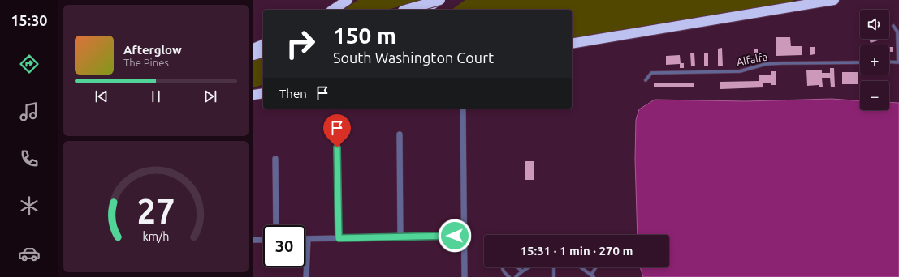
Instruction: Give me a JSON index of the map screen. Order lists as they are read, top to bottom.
{
  "streets": {
    "lane": ["Alfalfa"]
  },
  "page": {
    "tabs": "15:30",
    "map_buttons": ["+", "−"],
    "turn": ["150 m", "South Washington Court"],
    "song": ["Afterglow", "The Pines"],
    "then": "Then",
    "limit": "30",
    "trip": "15:31 · 1 min · 270 m",
    "gauge": ["27", "km/h"]
  }
}
